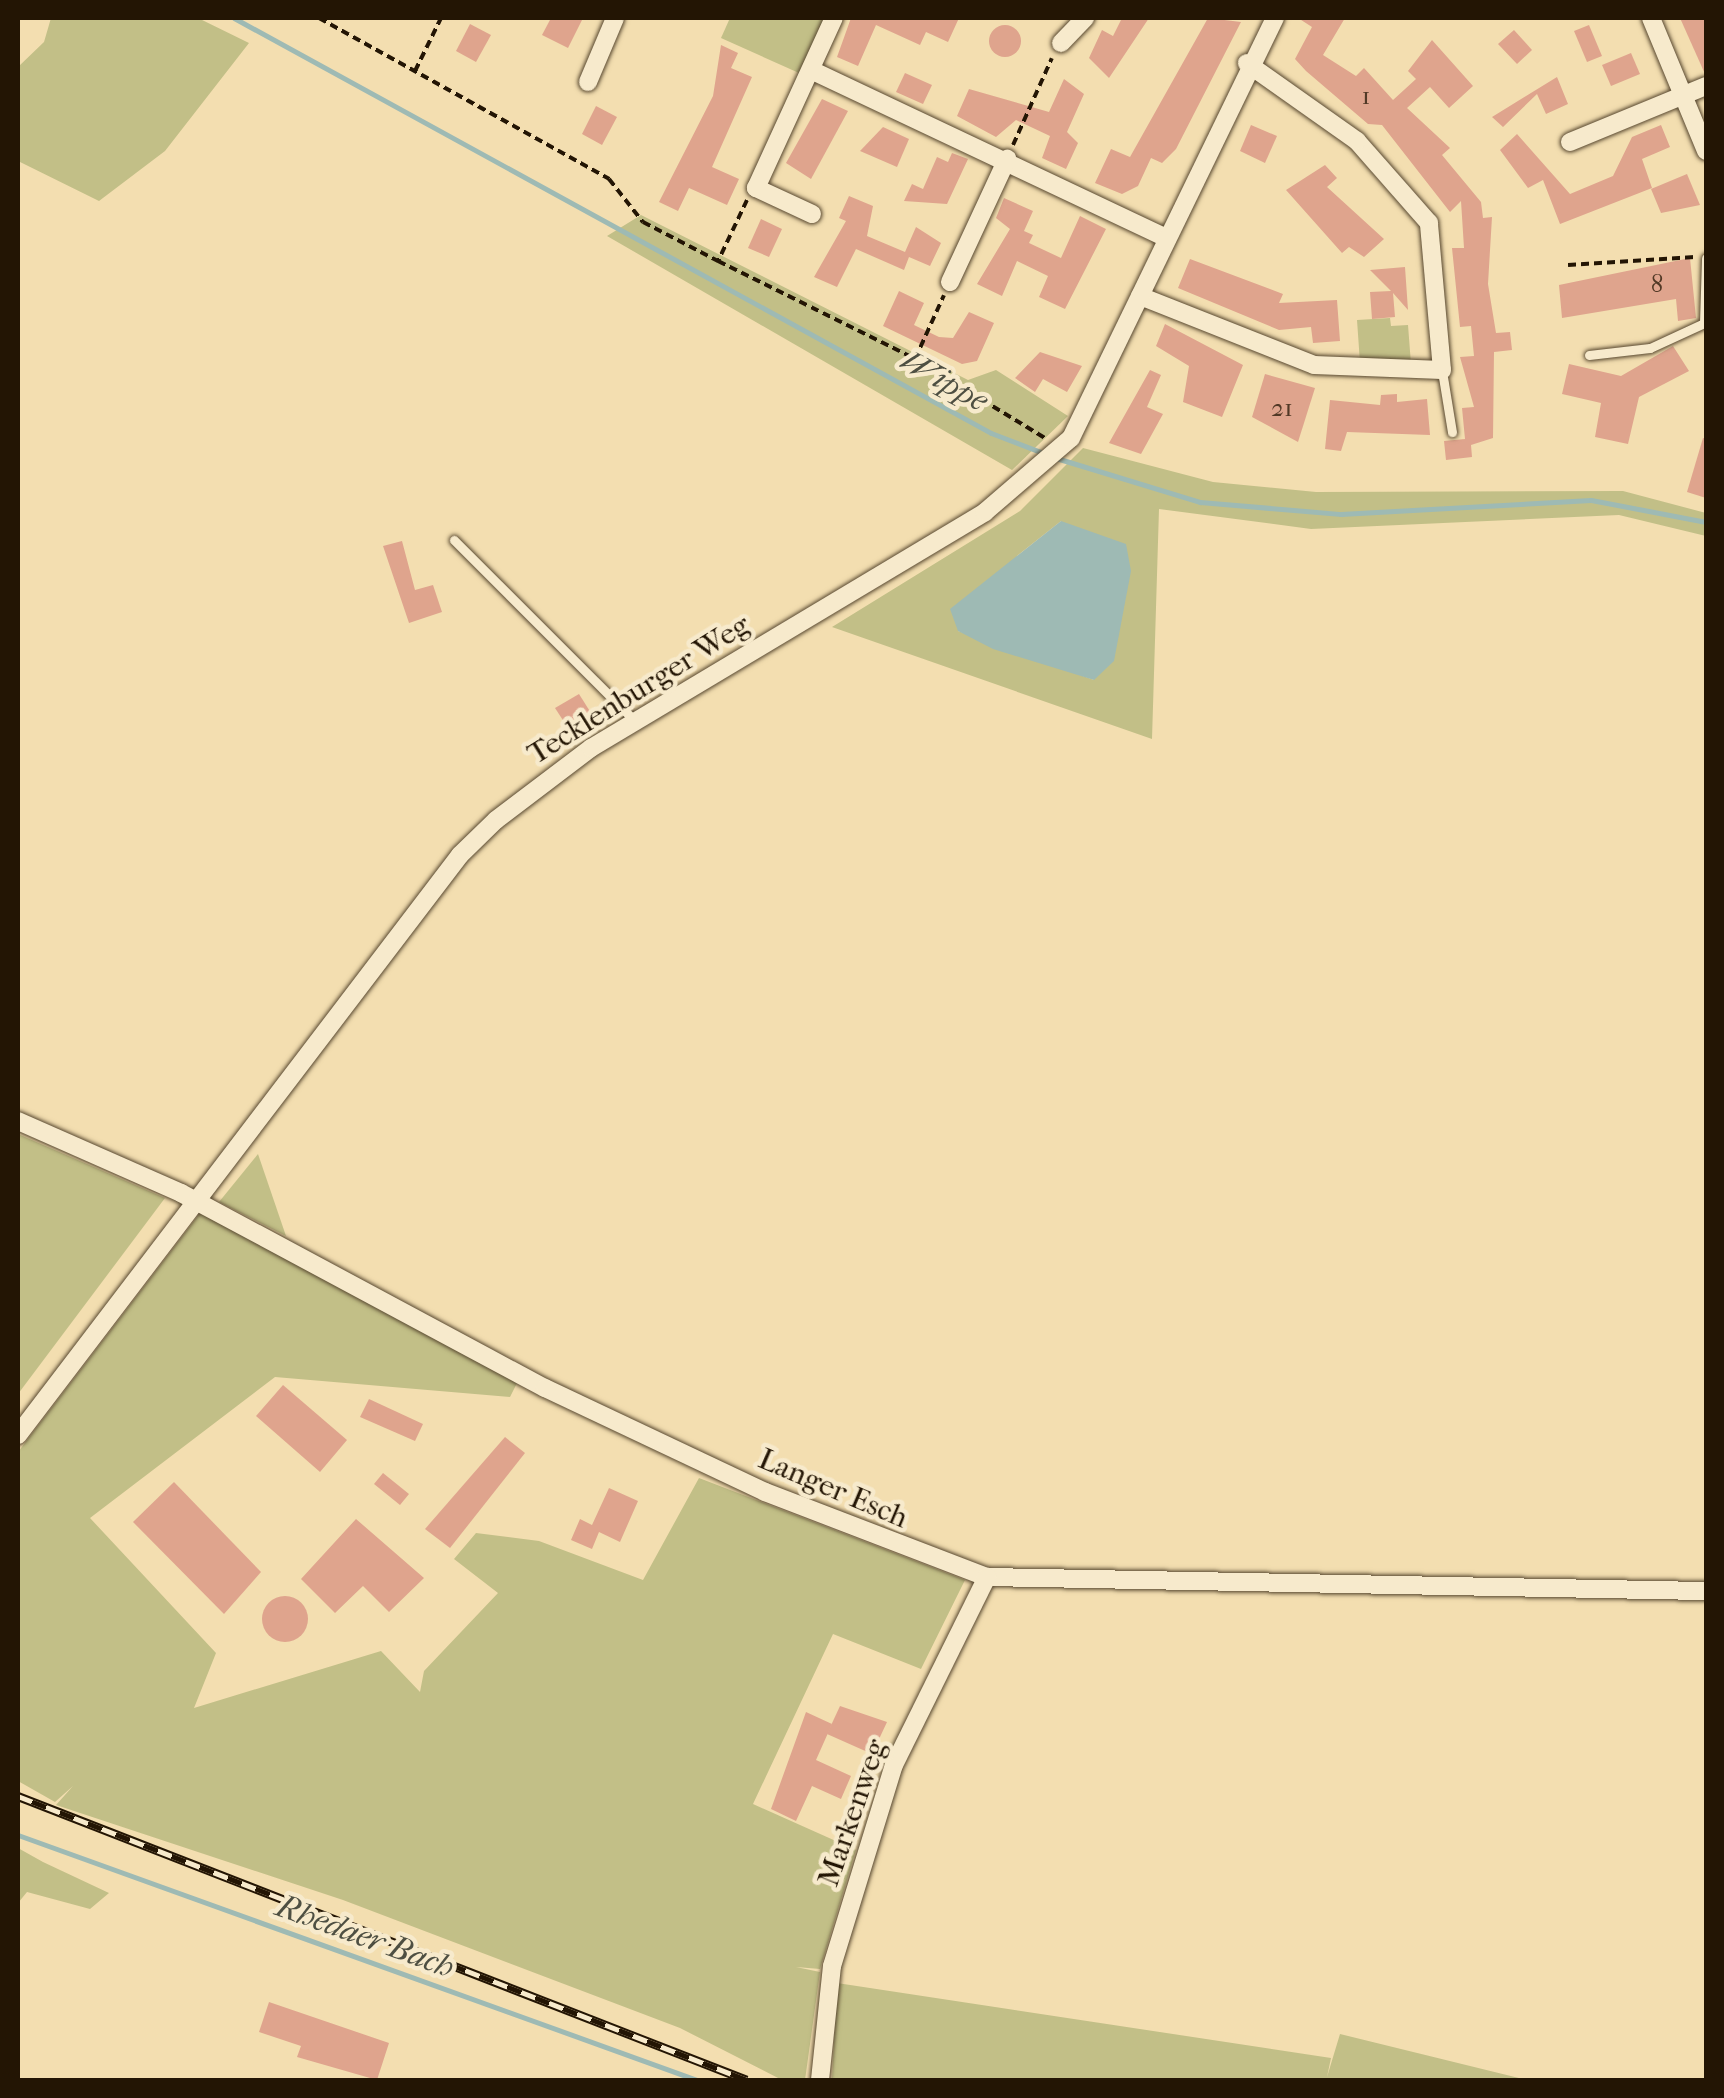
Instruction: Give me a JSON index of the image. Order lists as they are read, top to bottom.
{
  "streets": {
    "street": ["Tecklenburger Weg", "Langer Esch", "Markenweg"]
  },
  "crossings": [
    ["Tecklenburger Weg", "Langer Esch"],
    ["Langer Esch", "Markenweg"]
  ],
  "water": ["Wippe", "Rhedaer Bach"],
  "house_numbers": ["1", "8", "21"]
}
